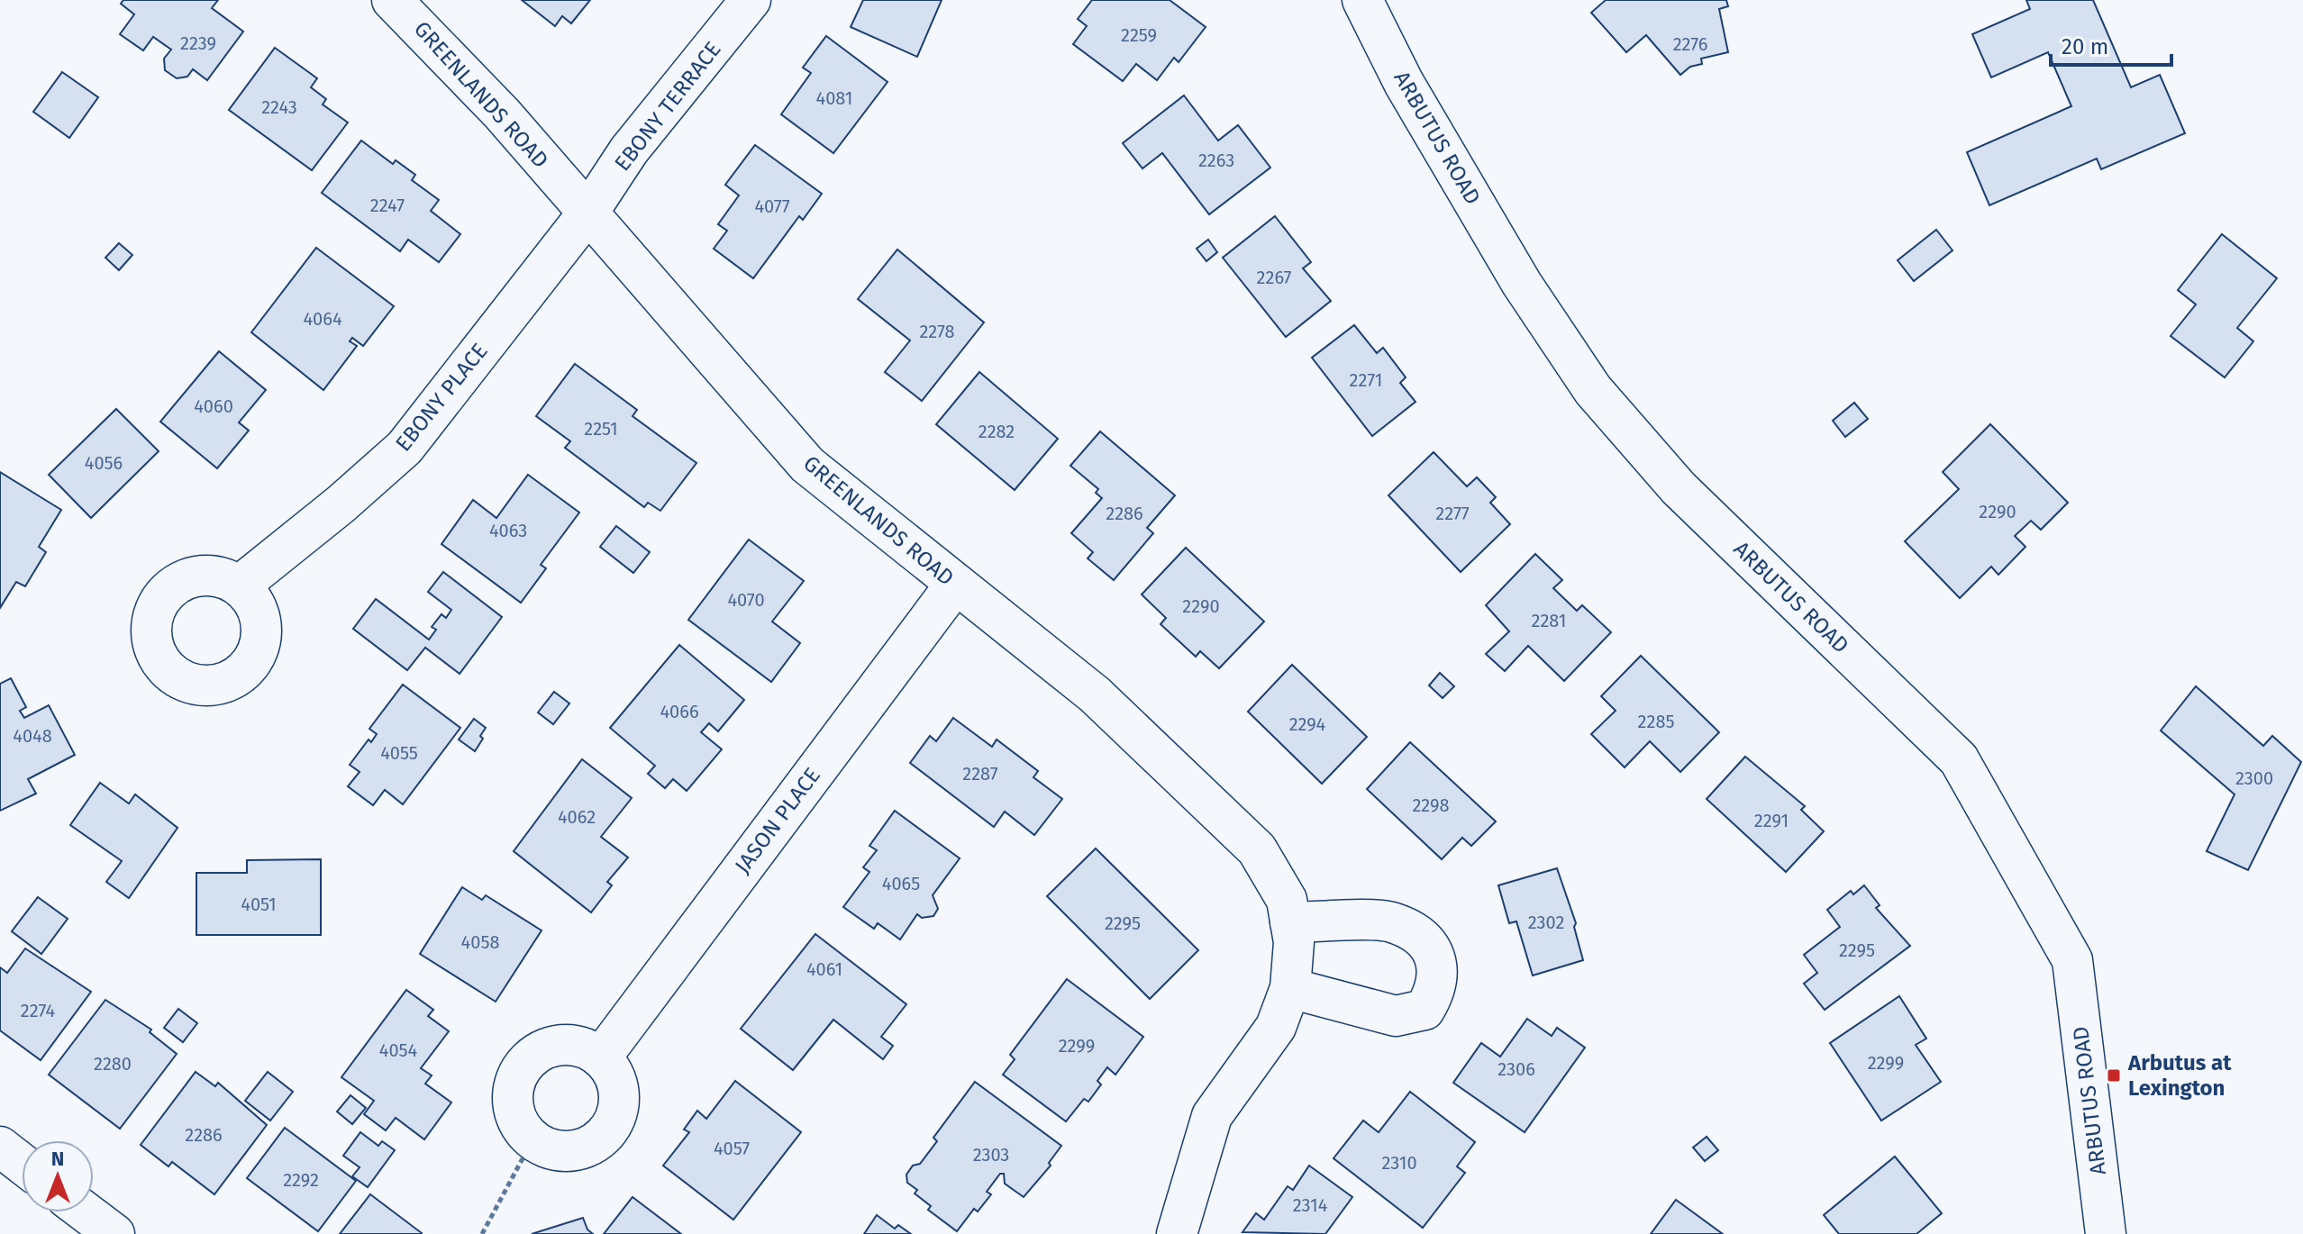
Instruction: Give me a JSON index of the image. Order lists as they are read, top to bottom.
{
  "streets": {
    "street": [
      "GREENLANDS ROAD",
      "EBONY TERRACE",
      "ARBUTUS ROAD",
      "EBONY PLACE",
      "JASON PLACE"
    ]
  },
  "crossings": [
    ["GREENLANDS ROAD", "EBONY TERRACE"],
    ["GREENLANDS ROAD", "EBONY PLACE"],
    ["GREENLANDS ROAD", "JASON PLACE"],
    ["EBONY TERRACE", "EBONY PLACE"]
  ],
  "places": {
    "transit": ["Arbutus at Lexington"]
  },
  "house_numbers": [
    "2259",
    "2239",
    "2276",
    "4081",
    "2243",
    "2263",
    "2247",
    "4077",
    "2267",
    "4064",
    "2278",
    "2271",
    "4060",
    "2251",
    "2282",
    "4056",
    "2290",
    "2286",
    "2277",
    "4063",
    "4070",
    "2290",
    "2281",
    "4066",
    "2285",
    "2294",
    "4048",
    "4055",
    "2287",
    "2300",
    "2298",
    "4062",
    "2291",
    "4065",
    "4051",
    "2302",
    "2295",
    "4058",
    "2295",
    "4061",
    "2274",
    "2299",
    "4054",
    "2299",
    "2280",
    "2306",
    "2286",
    "4057",
    "2303",
    "2310",
    "2292",
    "2314"
  ],
  "scale_bar": "20 m",
  "north": "top"
}
